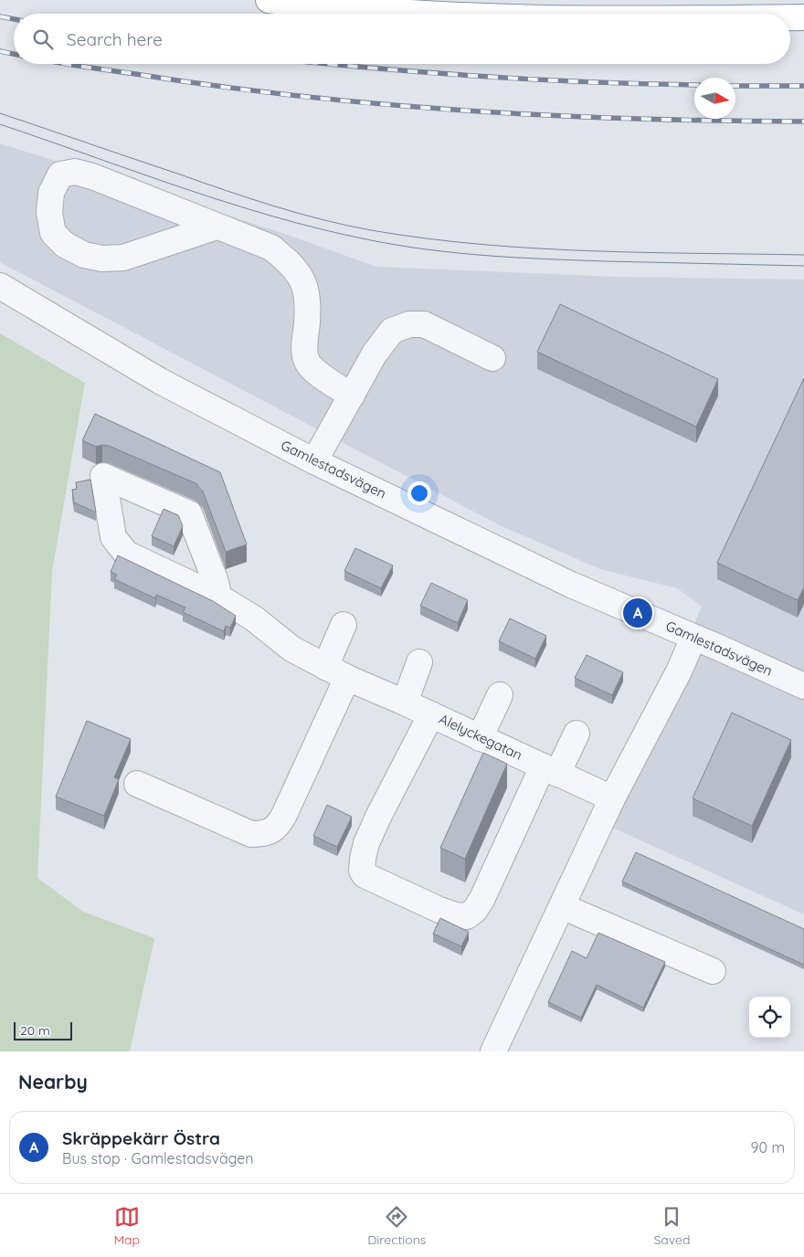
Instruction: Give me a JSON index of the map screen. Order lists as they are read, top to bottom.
{
  "streets": {
    "street": ["Gamlestadsvägen", "Alelyckegatan"]
  },
  "scale_bar": "20 m",
  "north": "right",
  "page": {
    "search": "Search here",
    "pins": "A",
    "scale": "20 m",
    "heading": "Nearby",
    "list": [
      {
        "mark": "A",
        "name": "Skräppekärr Östra",
        "note": "Bus stop · Gamlestadsvägen",
        "value": "90 m"
      }
    ],
    "nav": ["Map", "Directions", "Saved"]
  }
}
